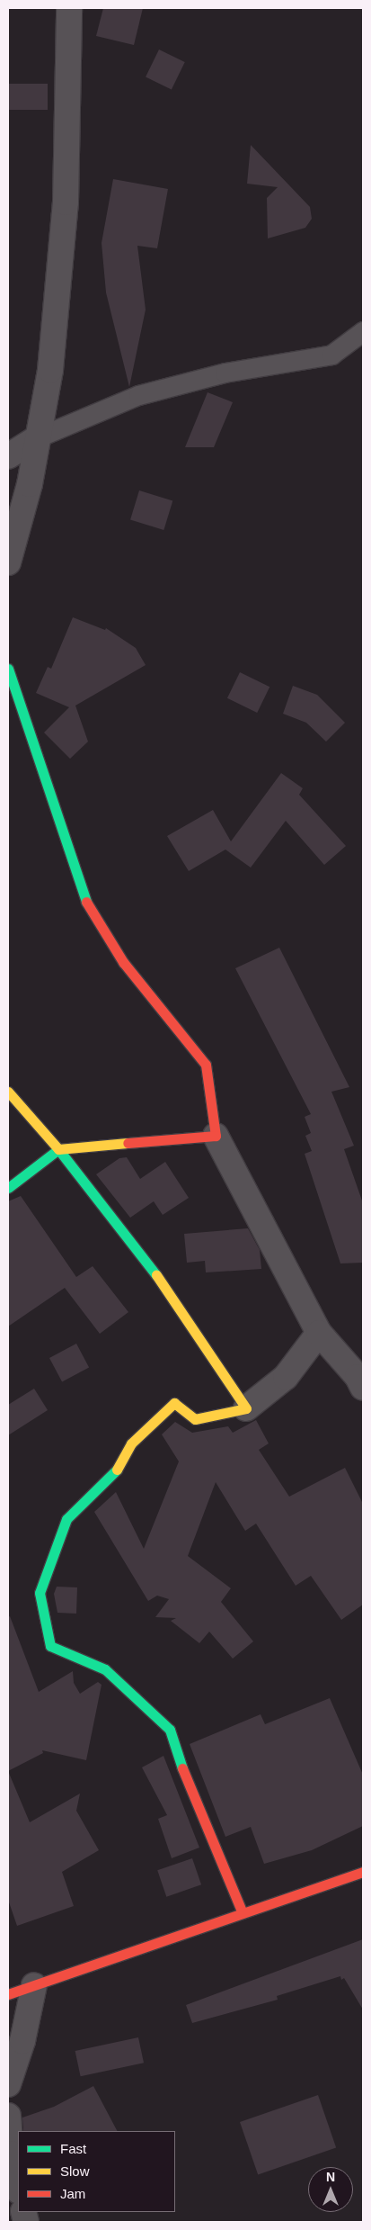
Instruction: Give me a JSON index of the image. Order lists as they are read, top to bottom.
{
  "legend": ["Fast", "Slow", "Jam"],
  "north": "top"
}
